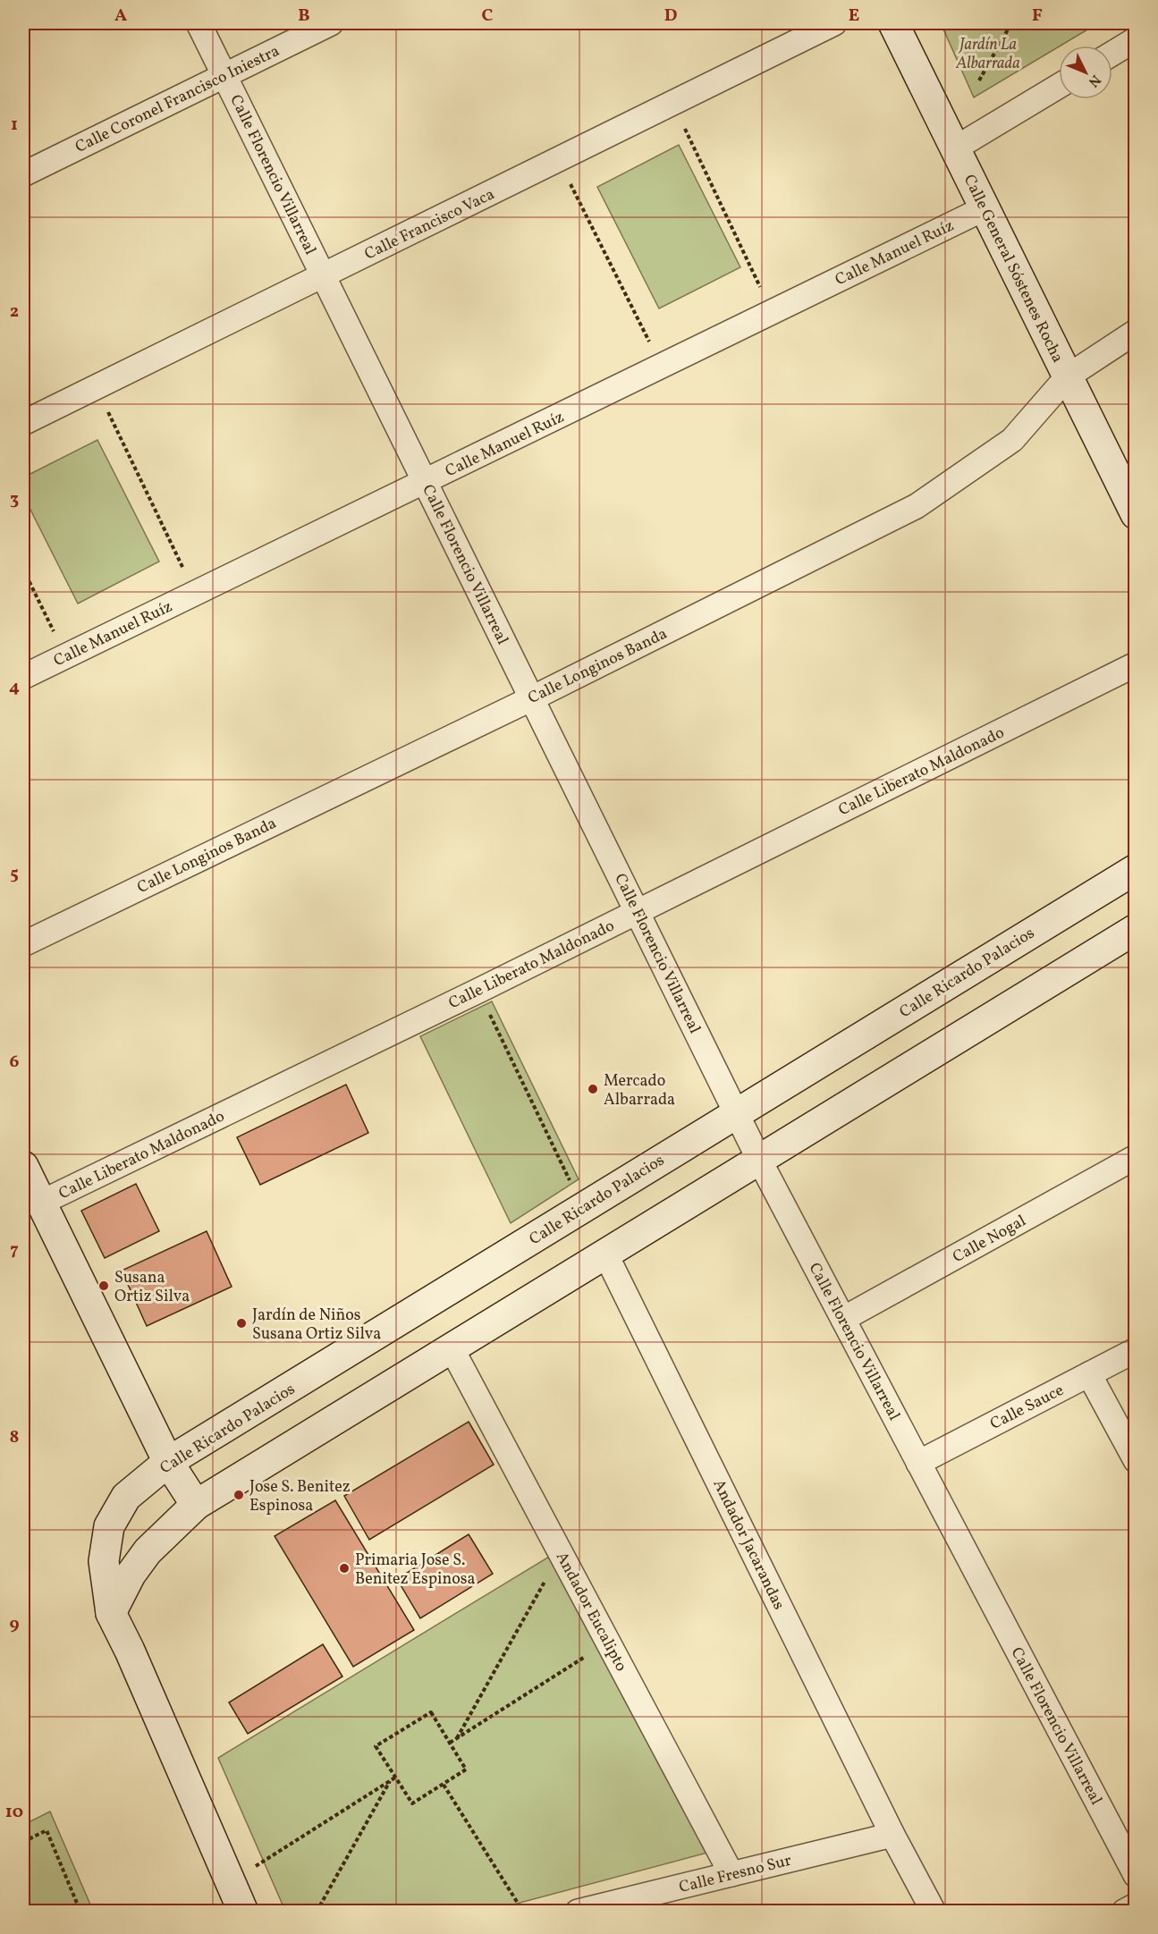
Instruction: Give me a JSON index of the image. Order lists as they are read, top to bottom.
{
  "streets": {
    "street": [
      "Calle Coronel Francisco Iniestra",
      "Calle Florencio Villarreal",
      "Calle Francisco Vaca",
      "Calle Manuel Ruíz",
      "Calle General Sóstenes Rocha",
      "Calle Longinos Banda",
      "Calle Liberato Maldonado",
      "Calle Ricardo Palacios",
      "Calle Nogal",
      "Calle Sauce",
      "Andador Jacarandas",
      "Andador Eucalipto",
      "Calle Fresno Sur"
    ]
  },
  "crossings": [
    ["Calle Coronel Francisco Iniestra", "Calle Florencio Villarreal"],
    ["Calle Florencio Villarreal", "Calle Francisco Vaca"],
    ["Calle Florencio Villarreal", "Calle Manuel Ruíz"],
    ["Calle Florencio Villarreal", "Calle Longinos Banda"],
    ["Calle Florencio Villarreal", "Calle Liberato Maldonado"],
    ["Calle Florencio Villarreal", "Calle Ricardo Palacios"],
    ["Calle Florencio Villarreal", "Calle Nogal"],
    ["Calle Florencio Villarreal", "Calle Sauce"],
    ["Calle Manuel Ruíz", "Calle General Sóstenes Rocha"],
    ["Calle General Sóstenes Rocha", "Calle Longinos Banda"],
    ["Andador Jacarandas", "Calle Fresno Sur"],
    ["Andador Eucalipto", "Calle Fresno Sur"]
  ],
  "parks": ["Jardín La Albarrada"],
  "places": [
    "Mercado Albarrada",
    "Susana Ortiz Silva",
    "Jardín de Niños Susana Ortiz Silva",
    "Jose S. Benitez Espinosa",
    "Primaria Jose S. Benitez Espinosa"
  ],
  "north": "bottom right",
  "grid": {
    "columns": [
      "A",
      "B",
      "C",
      "D",
      "E",
      "F"
    ],
    "rows": [
      "1",
      "2",
      "3",
      "4",
      "5",
      "6",
      "7",
      "8",
      "9",
      "10"
    ]
  }
}
